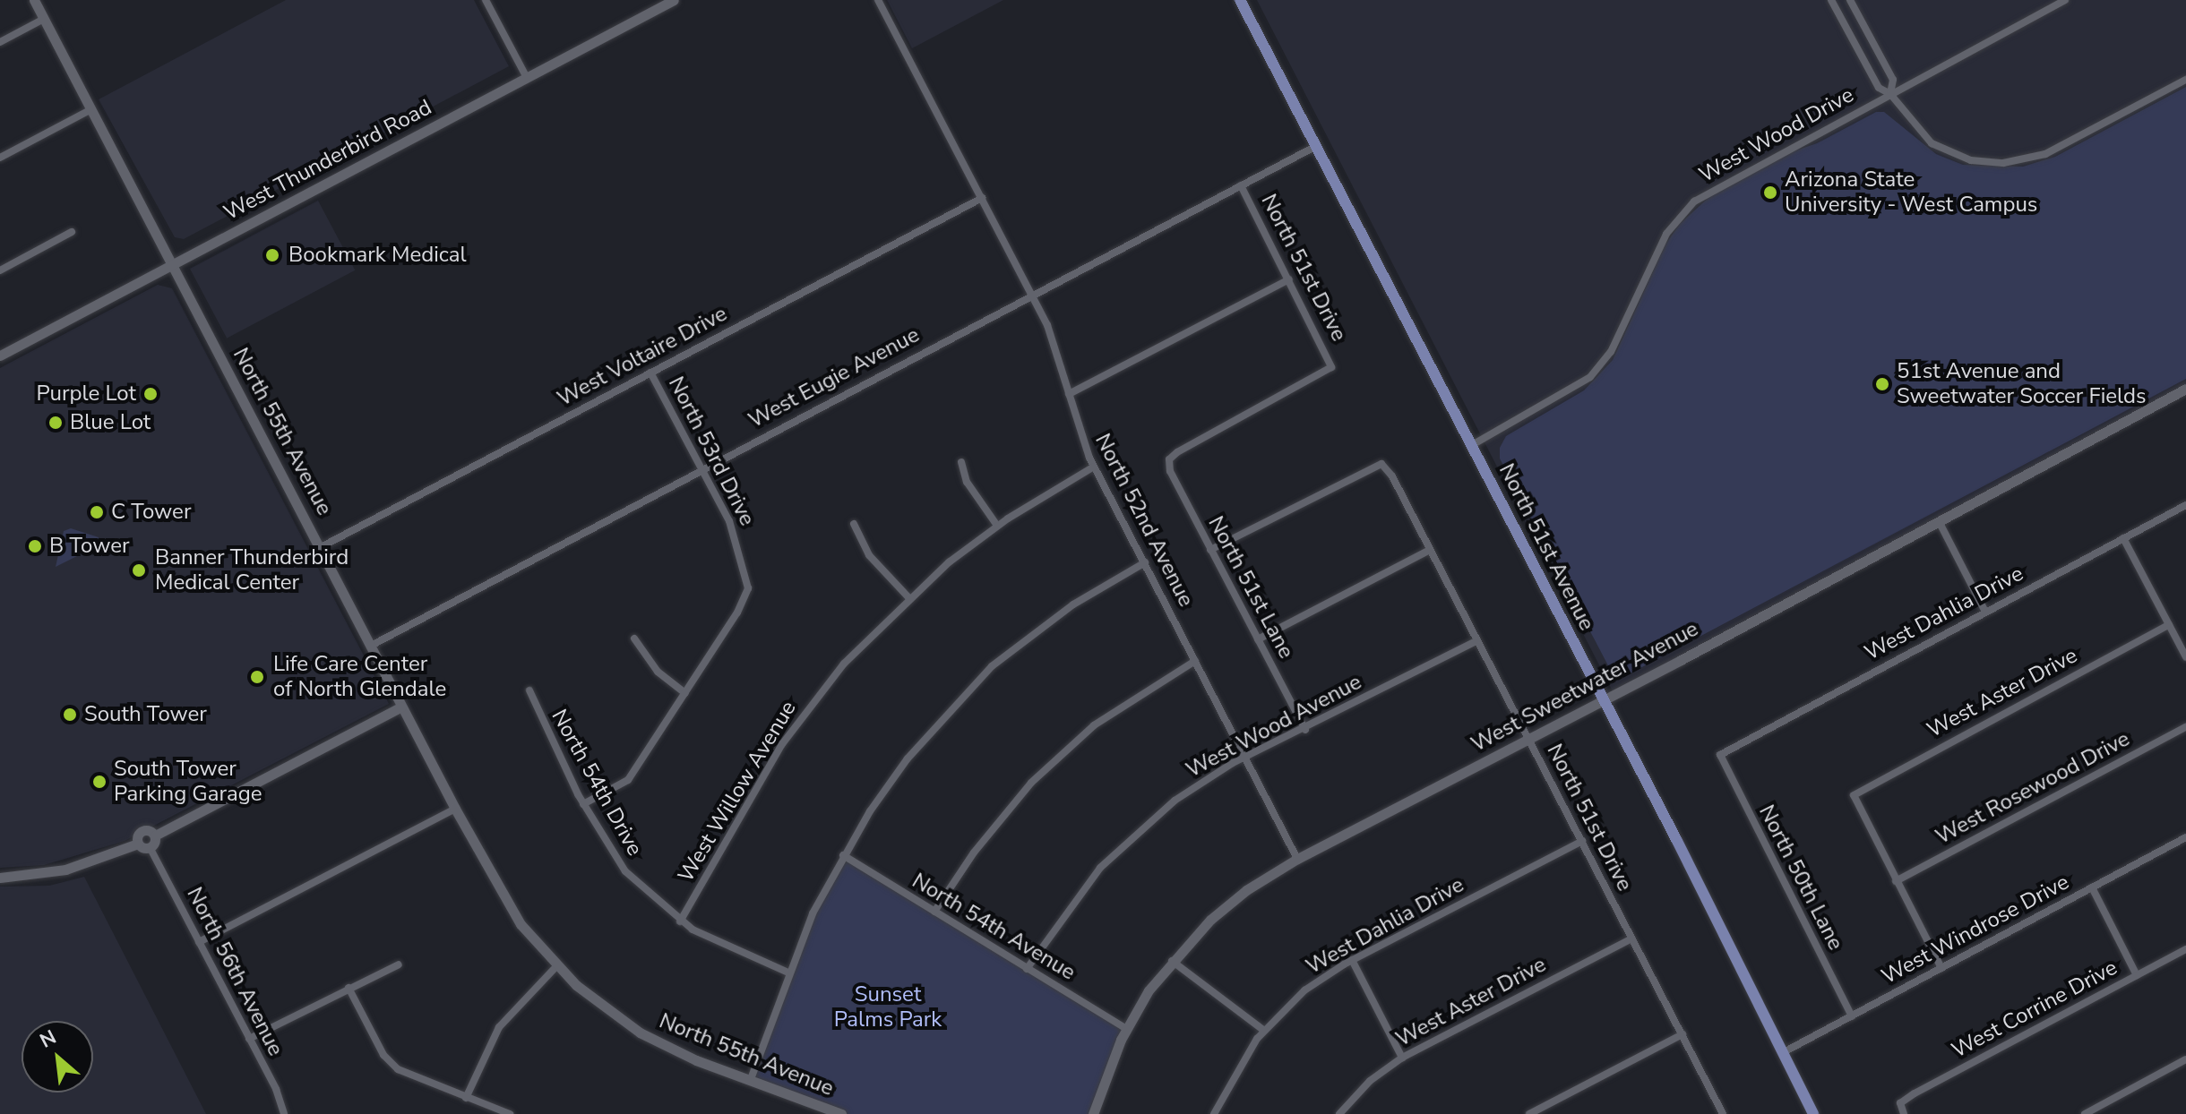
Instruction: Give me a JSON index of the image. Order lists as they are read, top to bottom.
{
  "streets": {
    "main road": ["North 51st Avenue"],
    "street": [
      "West Wood Drive",
      "West Thunderbird Road",
      "North 51st Drive",
      "West Voltaire Drive",
      "West Eugie Avenue",
      "North 55th Avenue",
      "North 53rd Drive",
      "North 52nd Avenue",
      "North 51st Lane",
      "West Dahlia Drive",
      "West Sweetwater Avenue",
      "West Aster Drive",
      "West Wood Avenue",
      "North 54th Drive",
      "West Rosewood Drive",
      "West Willow Avenue",
      "North 50th Lane",
      "North 54th Avenue",
      "West Windrose Drive",
      "North 56th Avenue",
      "West Corrine Drive"
    ]
  },
  "crossings": [
    ["West Wood Drive", "North 51st Avenue"],
    ["West Thunderbird Road", "North 55th Avenue"],
    ["North 51st Drive", "West Eugie Avenue"],
    ["North 51st Drive", "North 51st Lane"],
    ["North 51st Drive", "West Dahlia Drive"],
    ["North 51st Drive", "West Sweetwater Avenue"],
    ["North 51st Drive", "West Aster Drive"],
    ["North 51st Drive", "West Wood Avenue"],
    ["West Voltaire Drive", "North 55th Avenue"],
    ["West Voltaire Drive", "North 53rd Drive"],
    ["West Voltaire Drive", "North 52nd Avenue"],
    ["West Eugie Avenue", "North 55th Avenue"],
    ["West Eugie Avenue", "North 53rd Drive"],
    ["West Eugie Avenue", "North 52nd Avenue"],
    ["West Eugie Avenue", "North 51st Avenue"],
    ["North 52nd Avenue", "West Sweetwater Avenue"],
    ["North 52nd Avenue", "West Wood Avenue"],
    ["North 52nd Avenue", "West Willow Avenue"],
    ["North 51st Avenue", "West Sweetwater Avenue"],
    ["North 51st Avenue", "West Windrose Drive"],
    ["North 51st Lane", "West Wood Avenue"],
    ["West Dahlia Drive", "North 50th Lane"],
    ["West Sweetwater Avenue", "North 54th Avenue"],
    ["West Aster Drive", "West Rosewood Drive"],
    ["West Wood Avenue", "North 54th Avenue"],
    ["North 54th Drive", "West Willow Avenue"],
    ["North 50th Lane", "West Windrose Drive"]
  ],
  "parks": ["Sunset Palms Park"],
  "places": [
    "Arizona State University - West Campus",
    "Bookmark Medical",
    "51st Avenue and Sweetwater Soccer Fields",
    "Purple Lot",
    "Blue Lot",
    "C Tower",
    "B Tower",
    "Banner Thunderbird Medical Center",
    "Life Care Center of North Glendale",
    "South Tower",
    "South Tower Parking Garage"
  ],
  "north": "top left"
}
